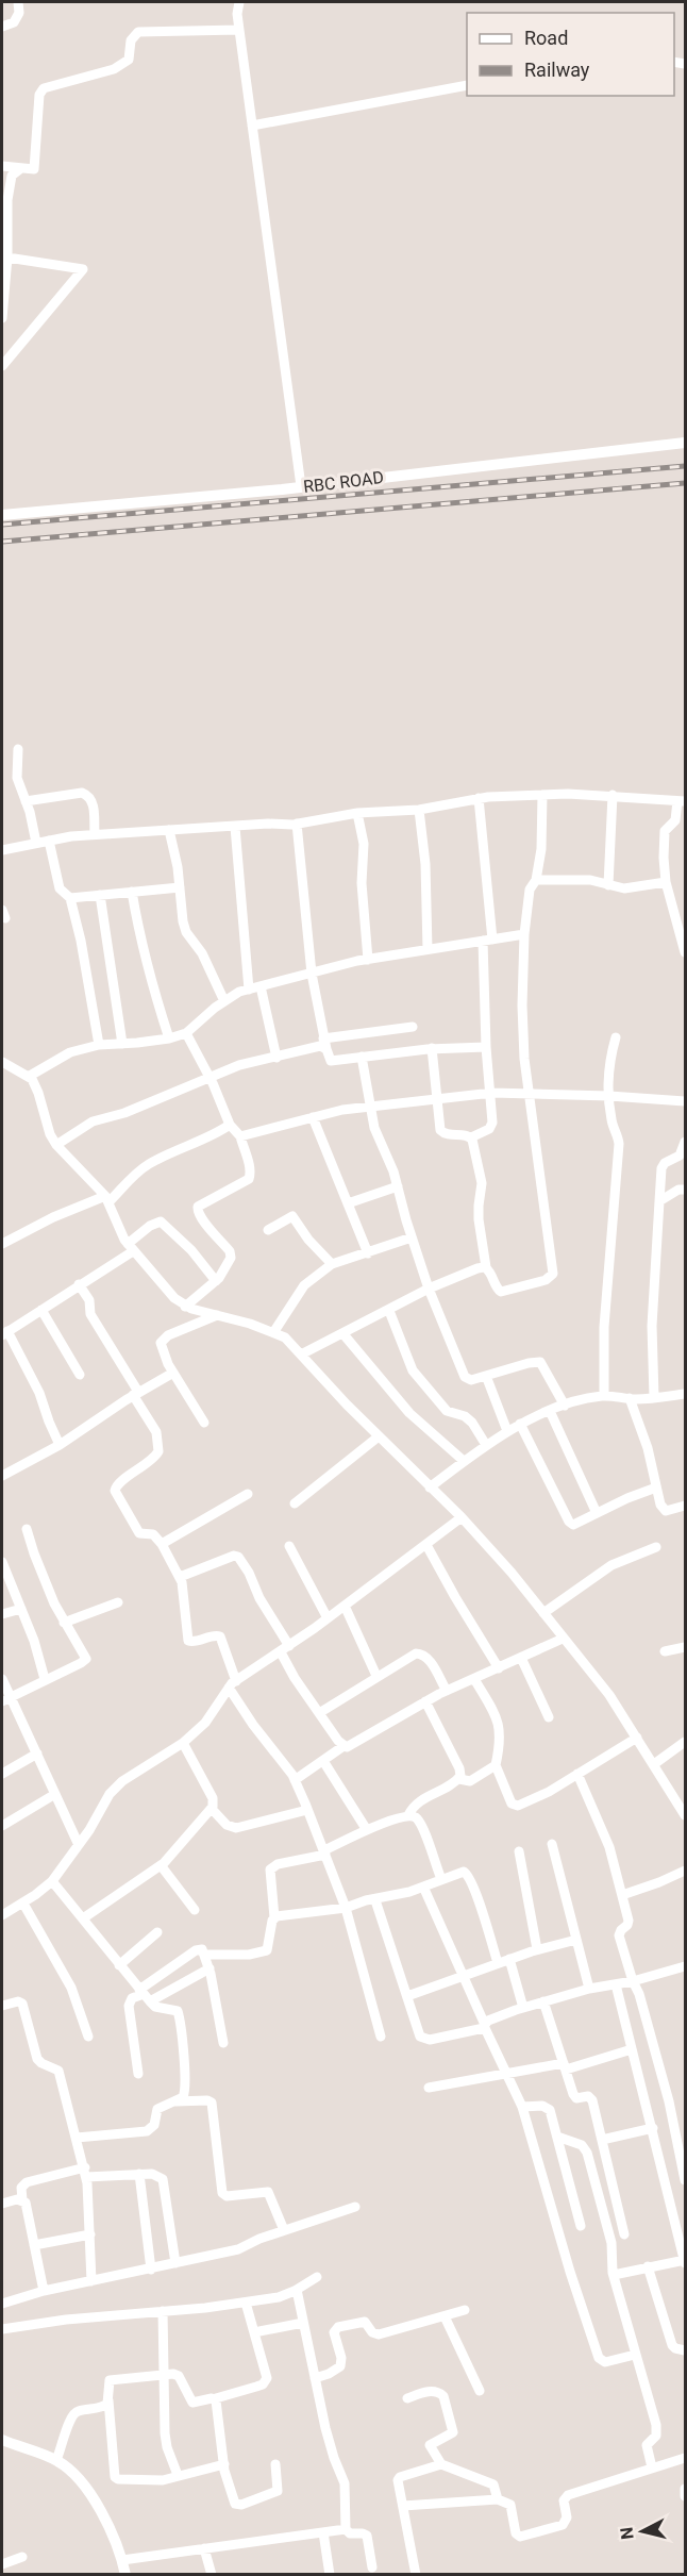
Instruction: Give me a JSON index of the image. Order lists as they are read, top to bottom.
{
  "streets": {
    "street": ["RBC ROAD"]
  },
  "legend": ["Road", "Railway"],
  "north": "left"
}
